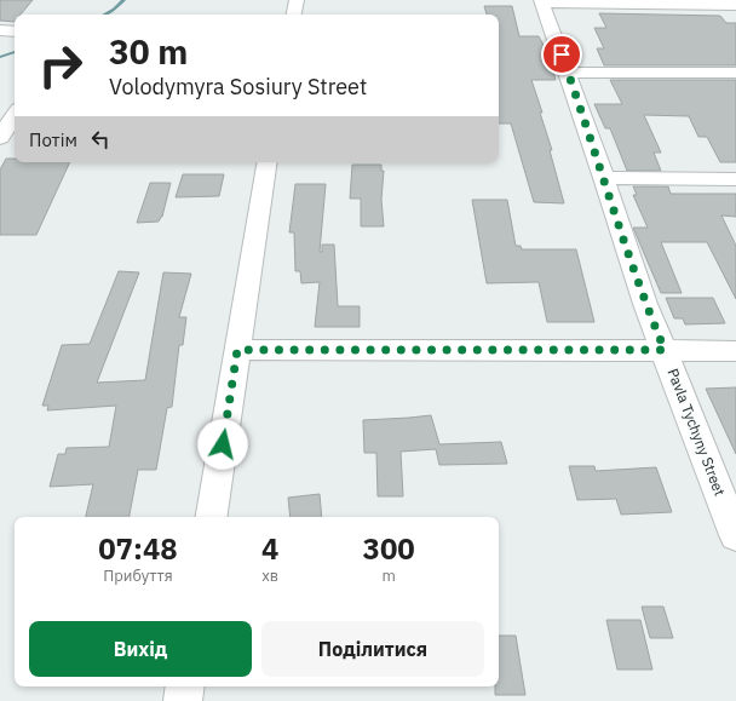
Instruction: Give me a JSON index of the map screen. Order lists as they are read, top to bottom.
{
  "streets": {
    "street": ["Pavla Tychyny Street"]
  },
  "page": {
    "turn": ["30 m", "Volodymyra Sosiury Street"],
    "then": "Потім",
    "eta": [
      "07:48",
      "Прибуття",
      "4",
      "хв",
      "300",
      "m"
    ],
    "buttons": ["Вихід", "Поділитися"]
  }
}
